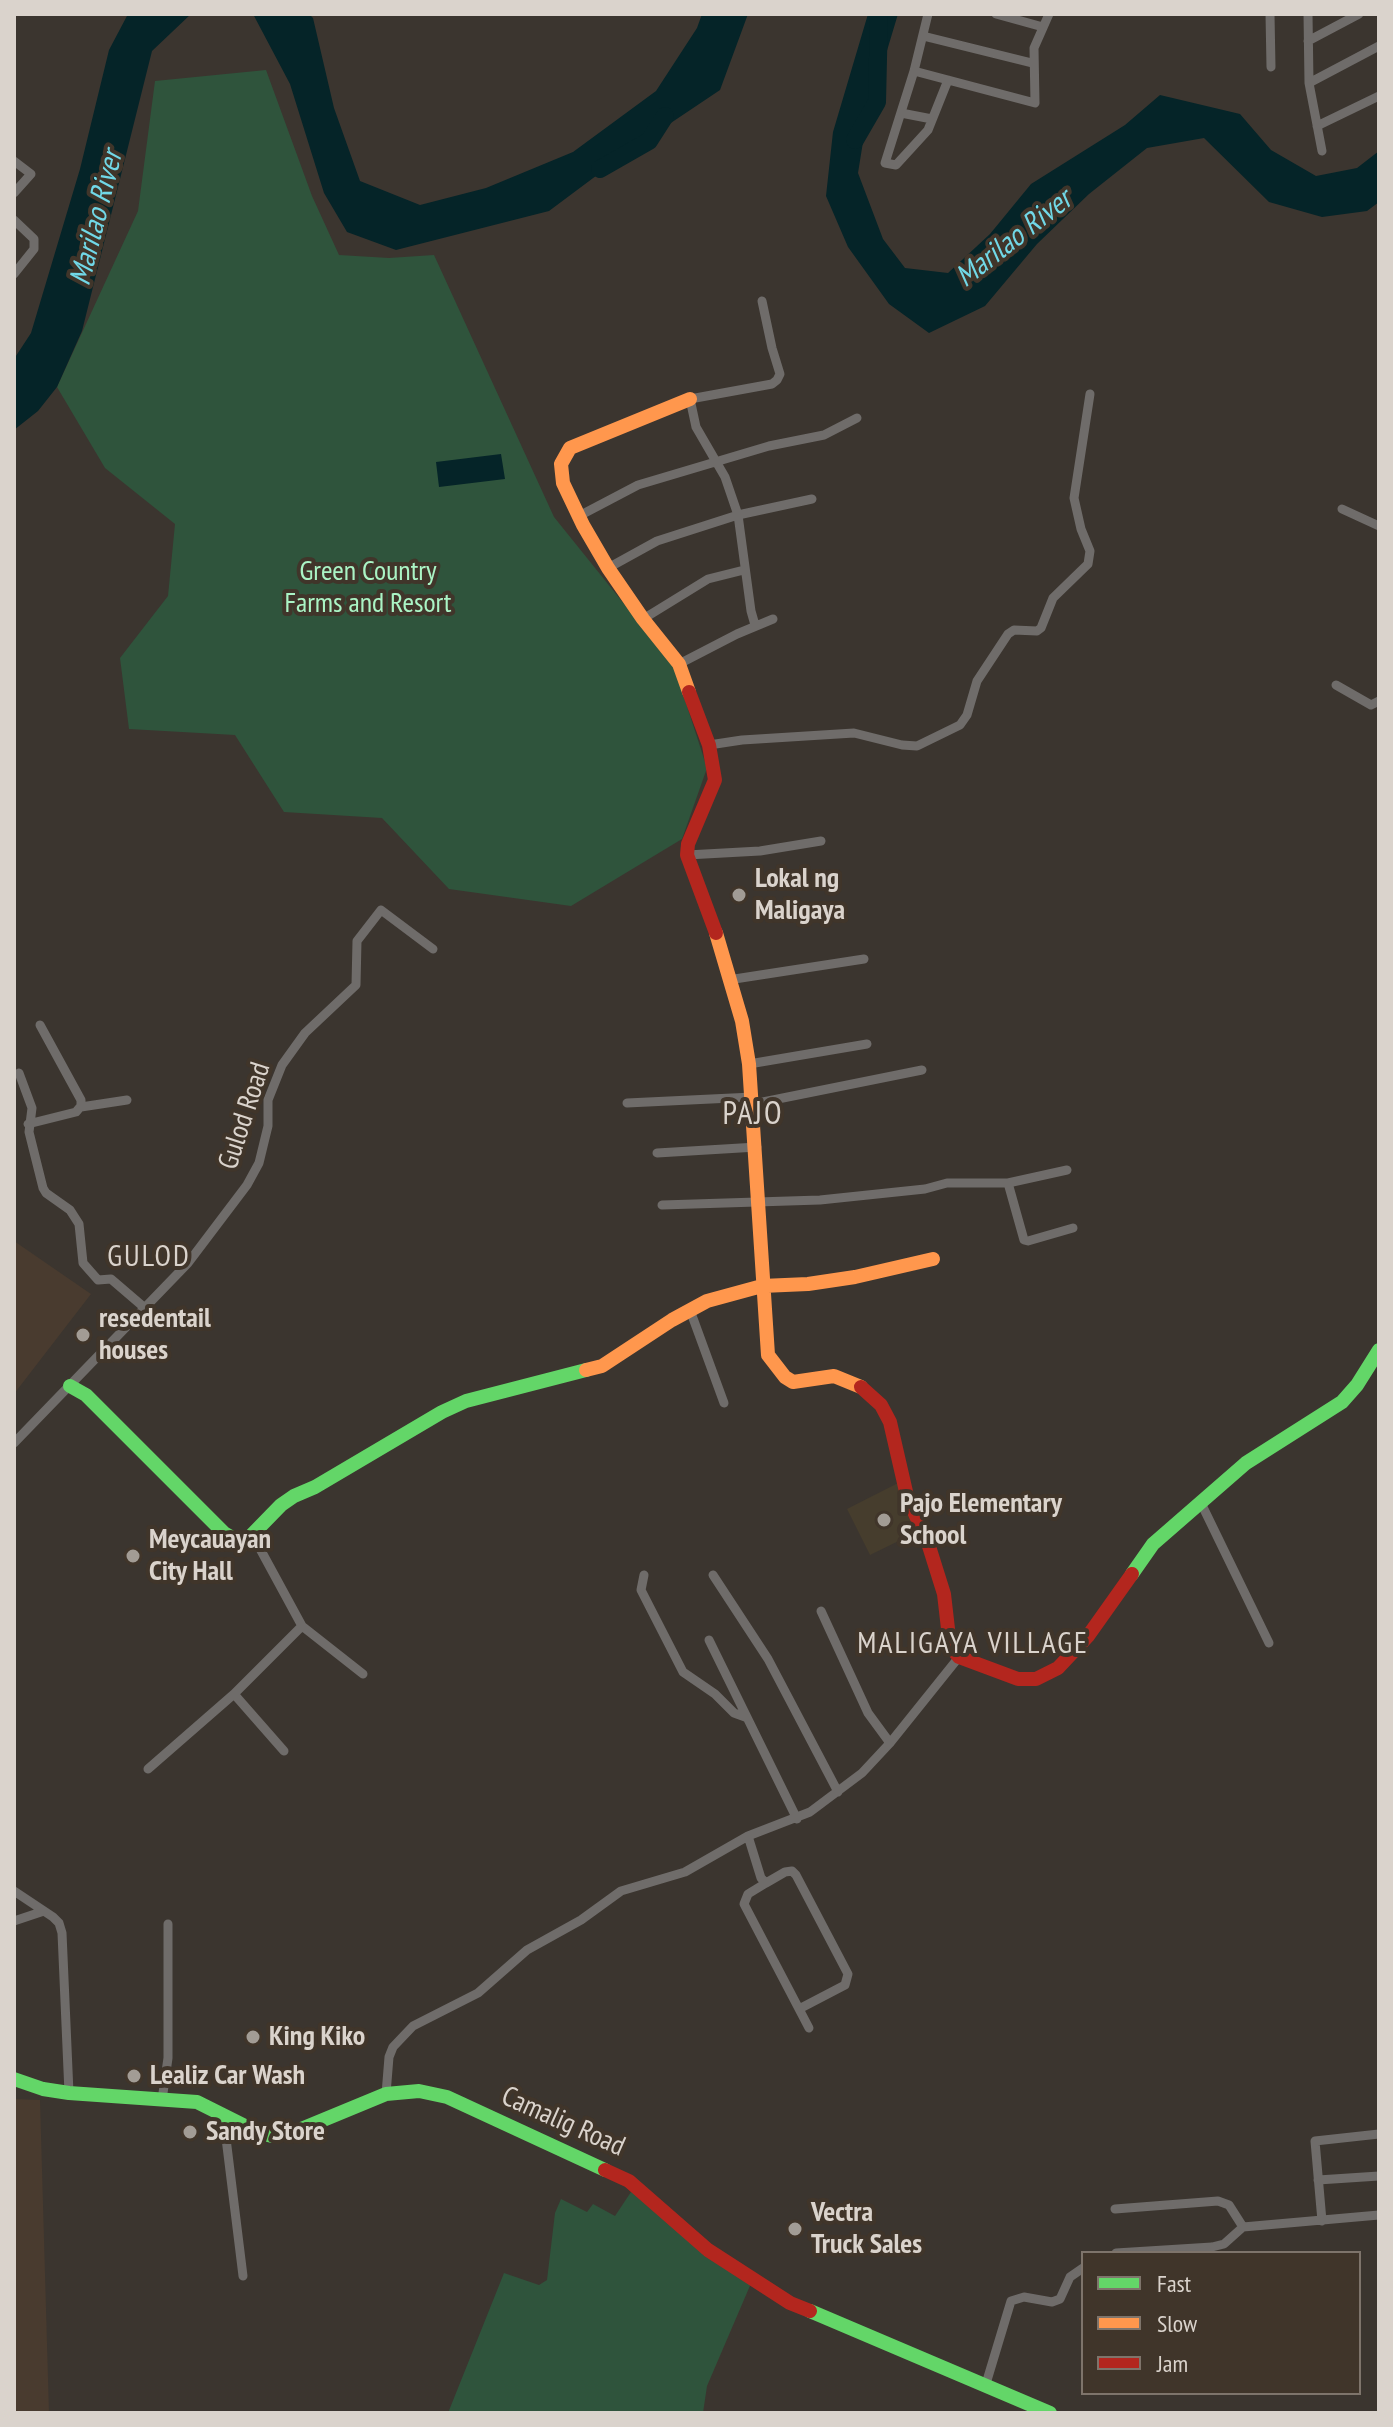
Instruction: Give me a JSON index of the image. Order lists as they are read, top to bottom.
{
  "streets": {
    "street": ["Gulod Road", "Camalig Road"]
  },
  "districts": ["PAJO", "GULOD", "MALIGAYA VILLAGE"],
  "water": ["Marilao River"],
  "parks": ["Green Country Farms and Resort"],
  "places": [
    "Lokal ng Maligaya",
    "resedentail houses",
    "Pajo Elementary School",
    "Meycauayan City Hall",
    "King Kiko",
    "Lealiz Car Wash",
    "Sandy Store",
    "Vectra Truck Sales"
  ],
  "legend": ["Fast", "Slow", "Jam"]
}
